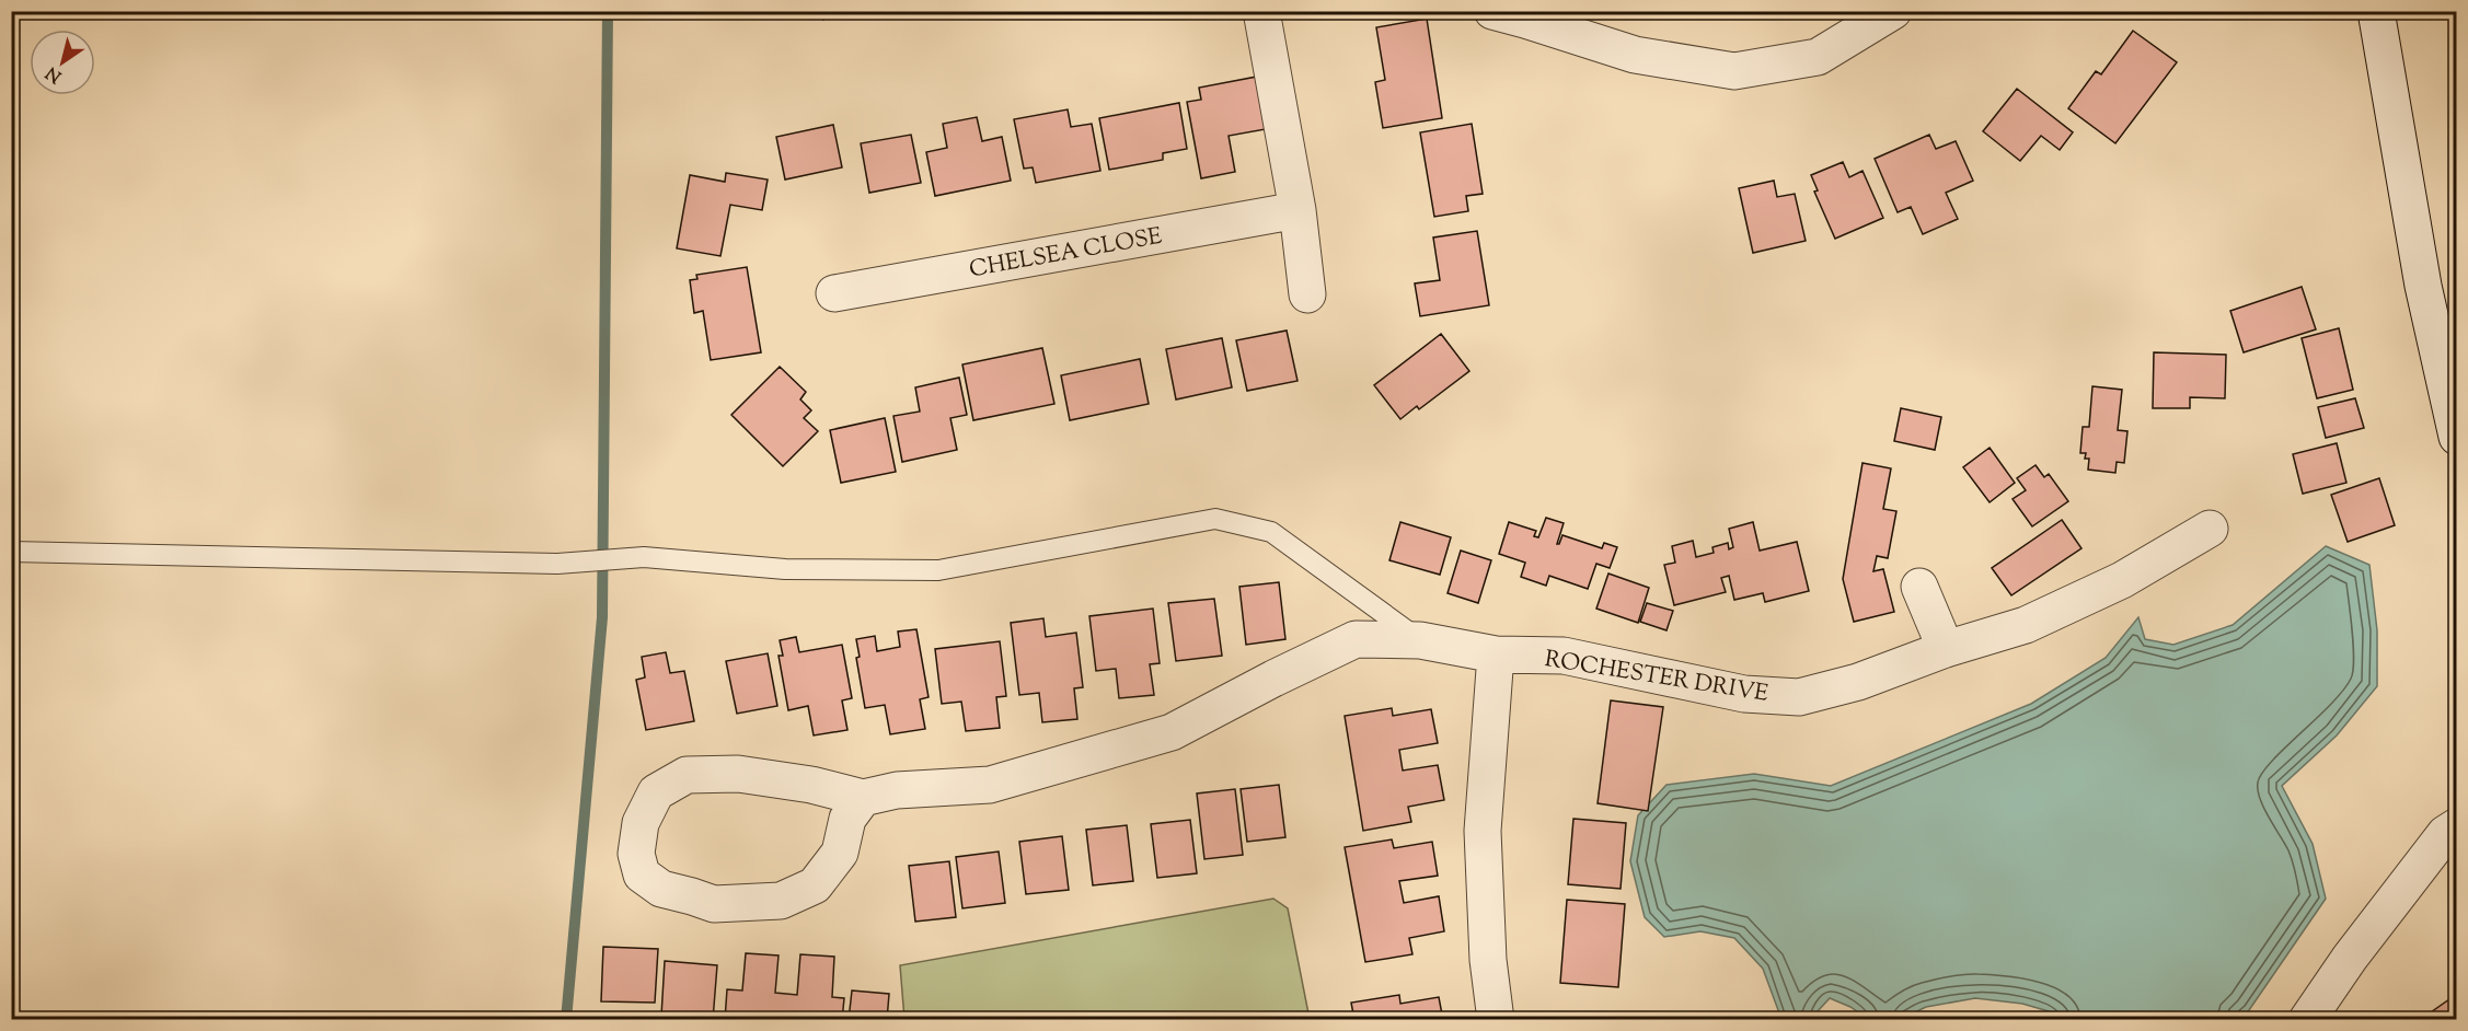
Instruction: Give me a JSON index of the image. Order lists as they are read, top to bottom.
{
  "streets": {
    "street": ["CHELSEA CLOSE", "ROCHESTER DRIVE"]
  },
  "north": "bottom left"
}
